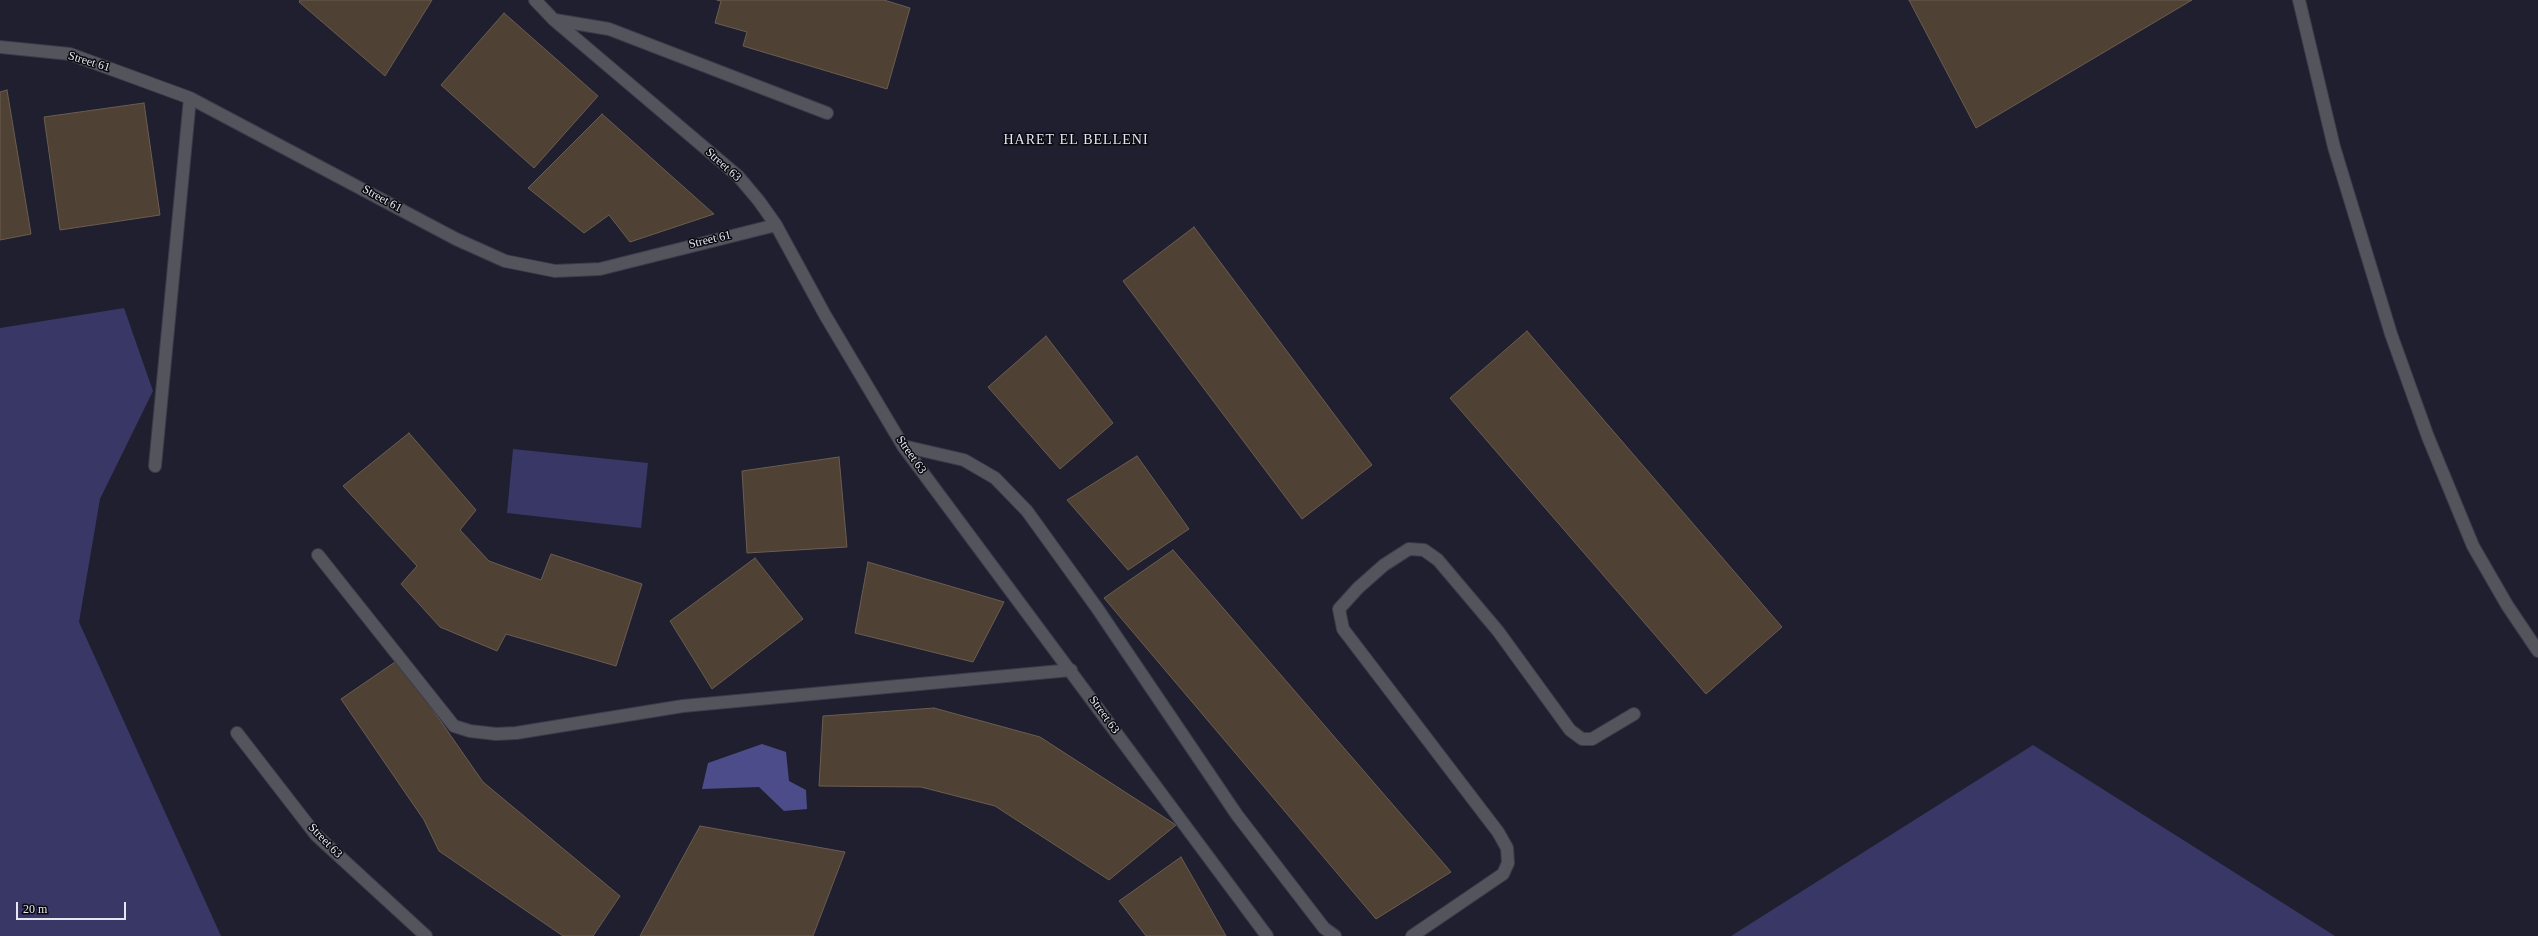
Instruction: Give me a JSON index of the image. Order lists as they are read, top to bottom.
{
  "streets": {
    "street": ["Street 61", "Street 63"]
  },
  "crossings": [
    ["Street 61", "Street 63"]
  ],
  "districts": ["HARET EL BELLENI"],
  "scale_bar": "20 m"
}
